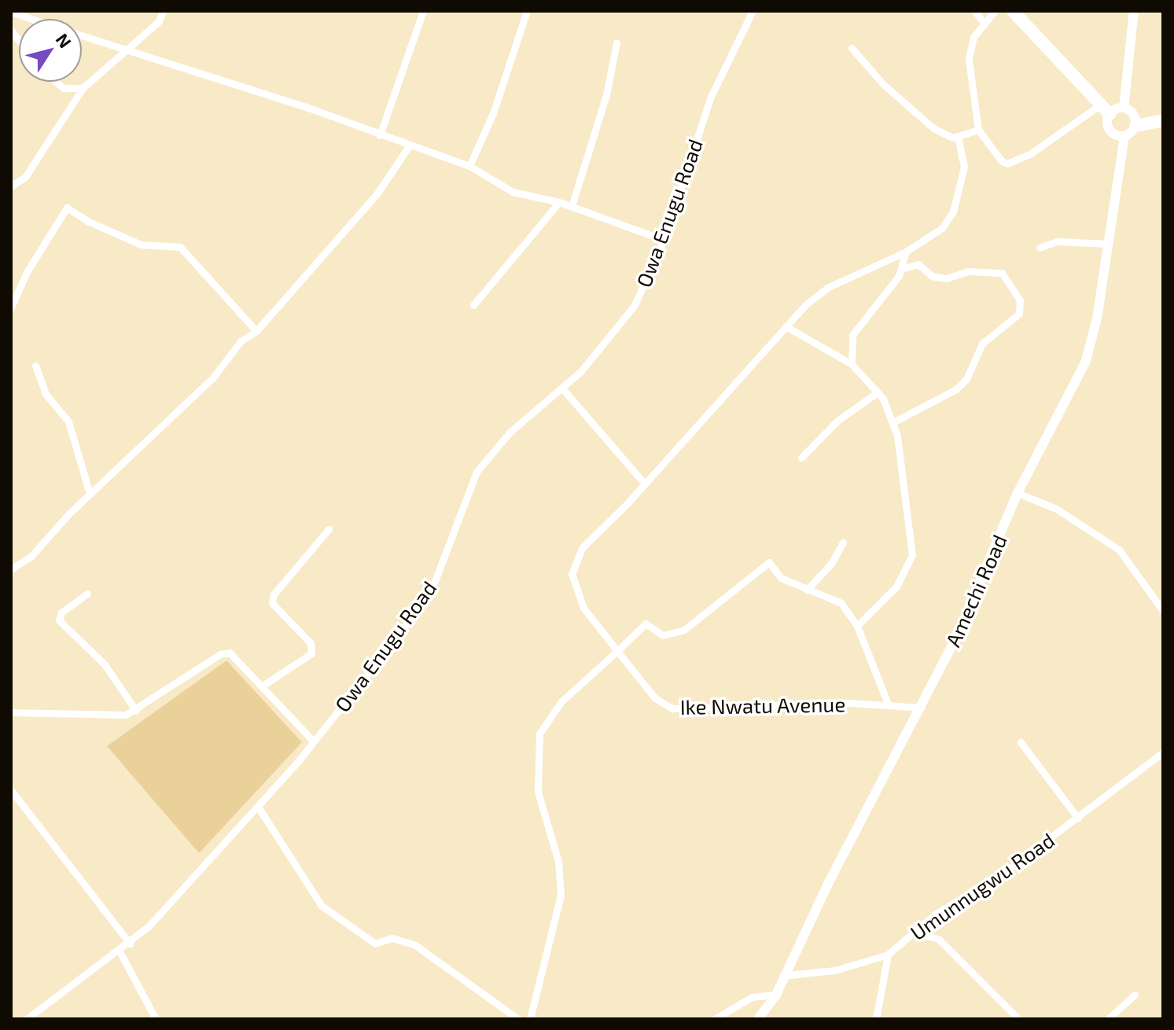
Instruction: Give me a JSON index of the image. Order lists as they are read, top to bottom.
{
  "streets": {
    "main road": ["Amechi Road"],
    "street": ["Owa Enugu Road", "Ike Nwatu Avenue", "Umunnugwu Road"]
  },
  "crossings": [
    ["Amechi Road", "Ike Nwatu Avenue"],
    ["Amechi Road", "Umunnugwu Road"]
  ],
  "north": "top right"
}
